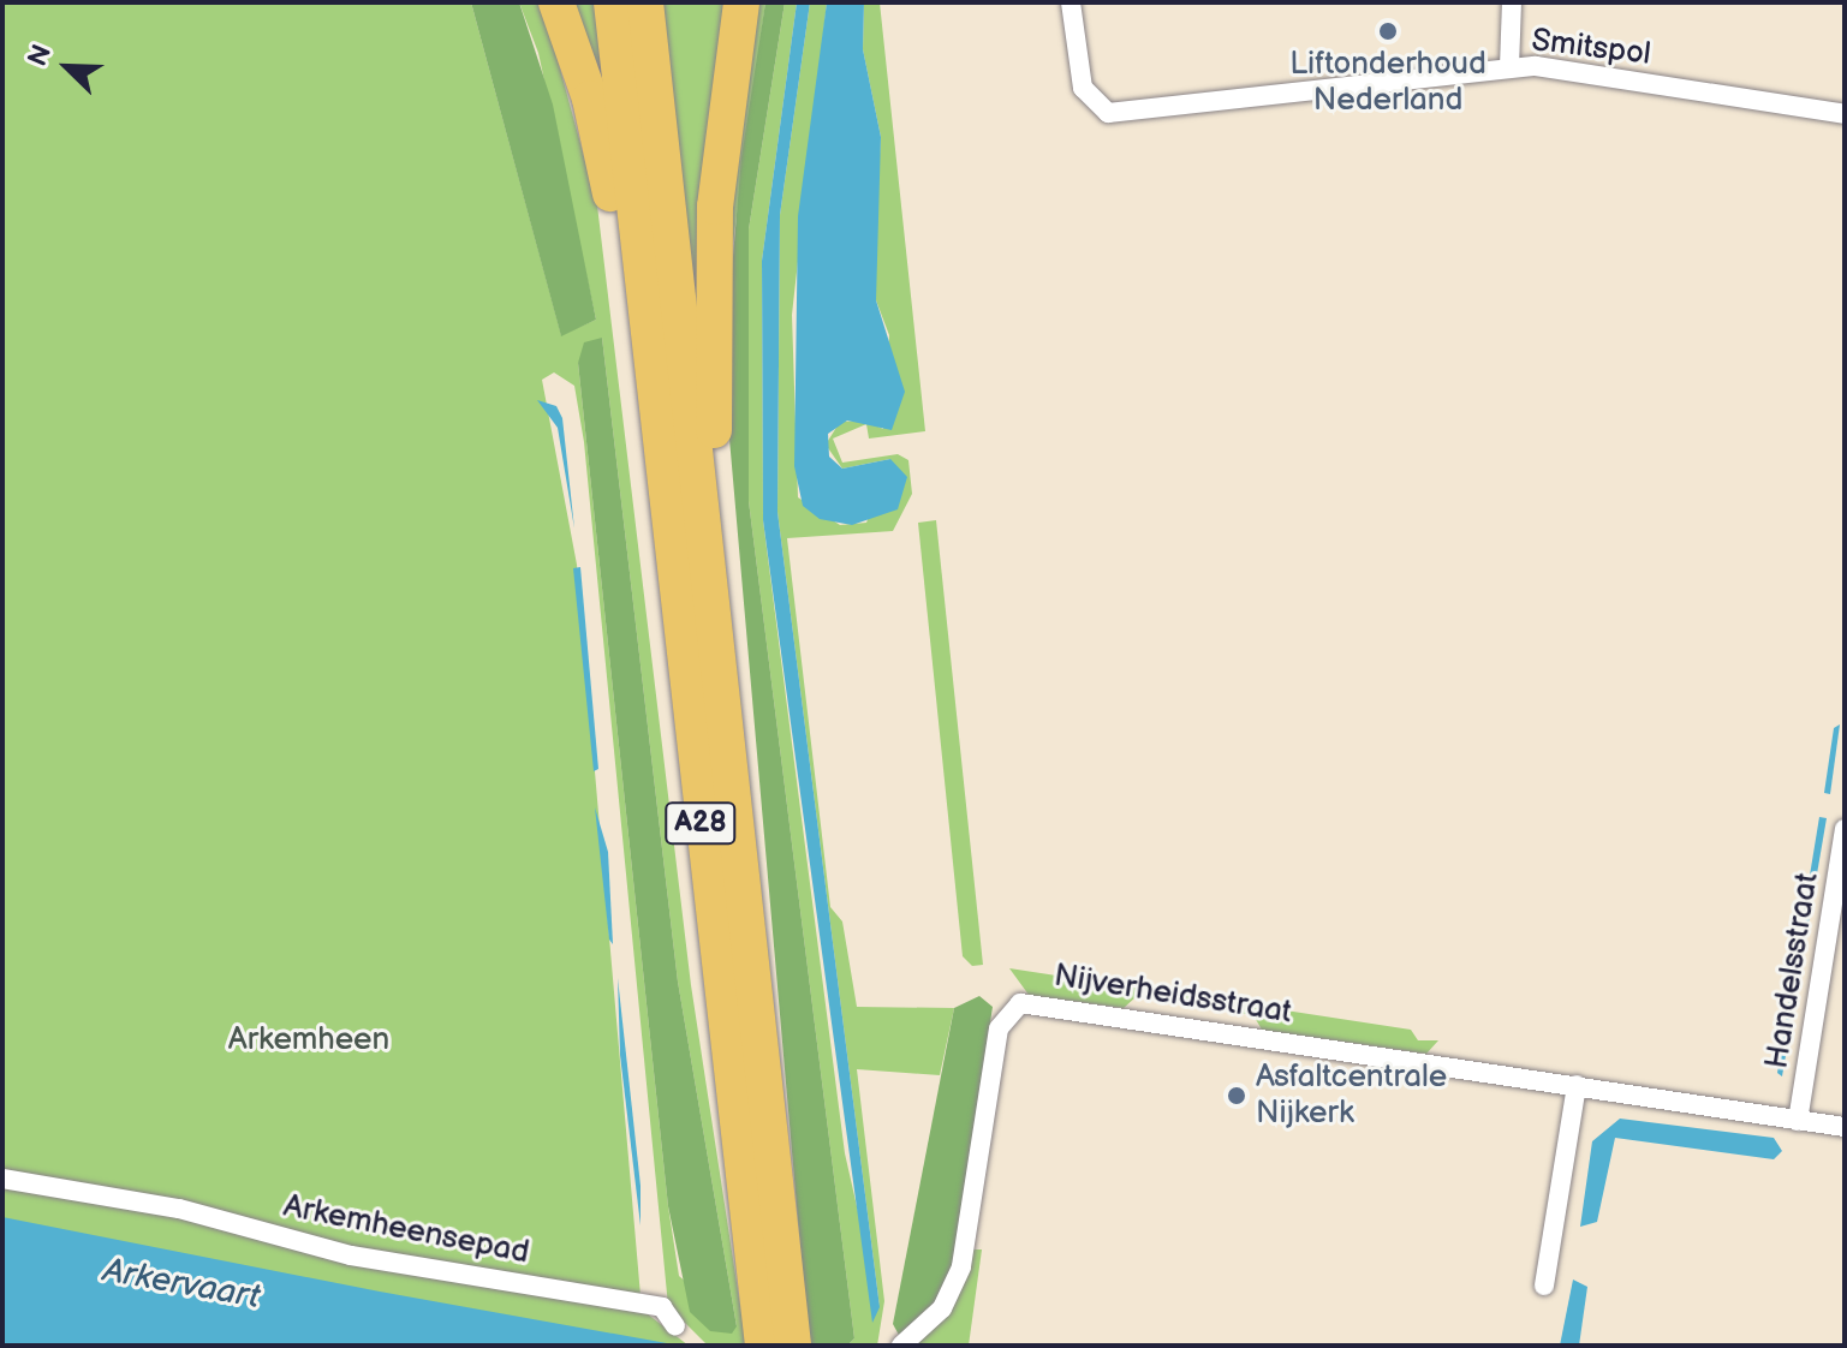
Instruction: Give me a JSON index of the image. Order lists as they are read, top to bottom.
{
  "streets": {
    "highway": ["A28"],
    "street": [
      "Smitspol",
      "Handelsstraat",
      "Nijverheidsstraat",
      "Arkemheensepad"
    ]
  },
  "crossings": [
    ["Handelsstraat", "Nijverheidsstraat"]
  ],
  "water": ["Arkervaart"],
  "parks": ["Arkemheen"],
  "places": ["Liftonderhoud Nederland", "Asfaltcentrale Nijkerk"],
  "north": "top left"
}
